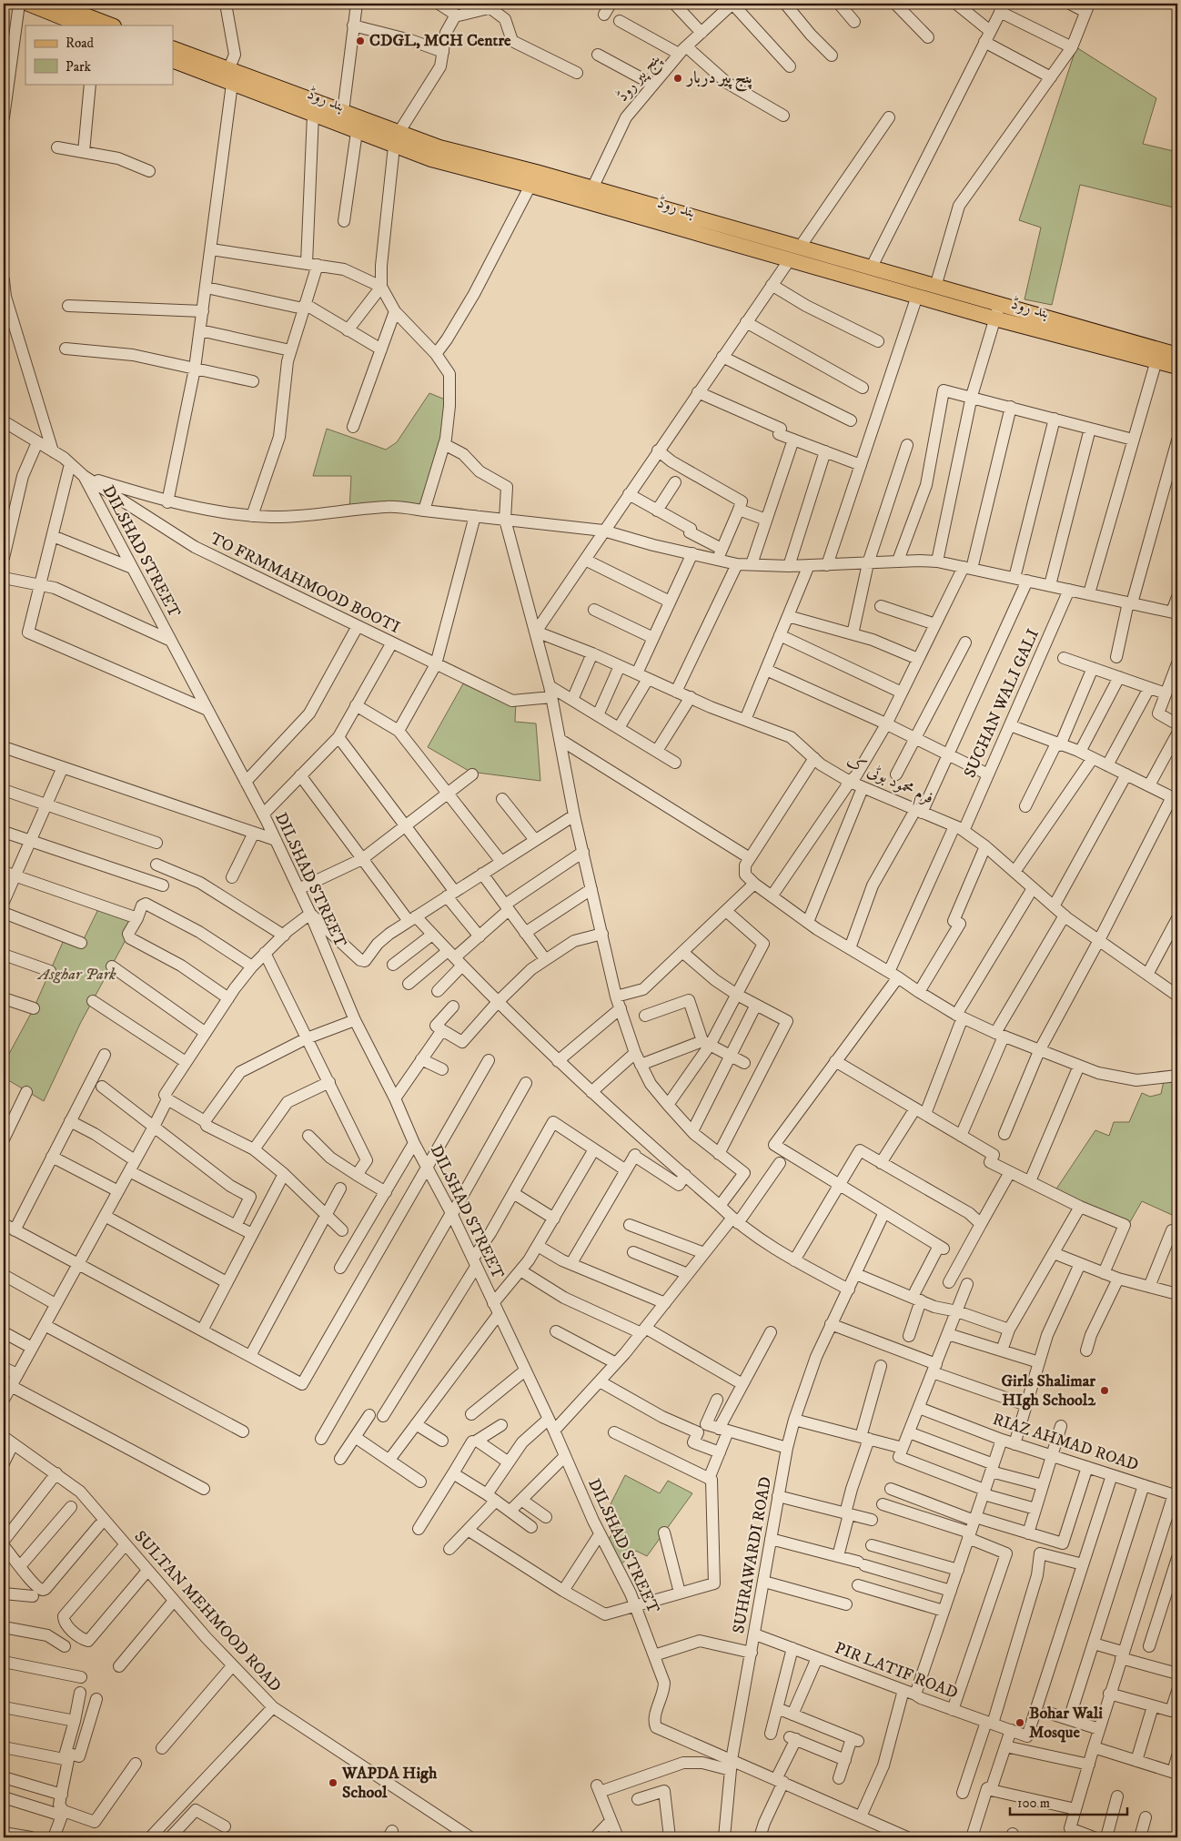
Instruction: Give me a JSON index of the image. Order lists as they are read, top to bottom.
{
  "streets": {
    "main road": ["بند روڈ"],
    "street": [
      "پنج پیر روڈ",
      "DILSHAD STREET",
      "TO FRMMAHMOOD BOOTI",
      "SUCHAN WALI GALI",
      "فرم محمود بوٹی ک",
      "RIAZ AHMAD ROAD",
      "SUHRAWARDI ROAD",
      "SULTAN MEHMOOD ROAD",
      "PIR LATIF ROAD"
    ]
  },
  "crossings": [
    ["پنج پیر روڈ", "بند روڈ"],
    ["DILSHAD STREET", "TO FRMMAHMOOD BOOTI"],
    ["DILSHAD STREET", "SUHRAWARDI ROAD"],
    ["SUCHAN WALI GALI", "فرم محمود بوٹی ک"],
    ["SUHRAWARDI ROAD", "PIR LATIF ROAD"]
  ],
  "parks": ["Asghar Park"],
  "places": [
    "CDGL, MCH Centre",
    "پنج پیر دربار",
    "Girls Shalimar HIgh School2",
    "Bohar Wali Mosque",
    "WAPDA High School"
  ],
  "legend": ["Road", "Park"],
  "scale_bar": "100 m"
}
